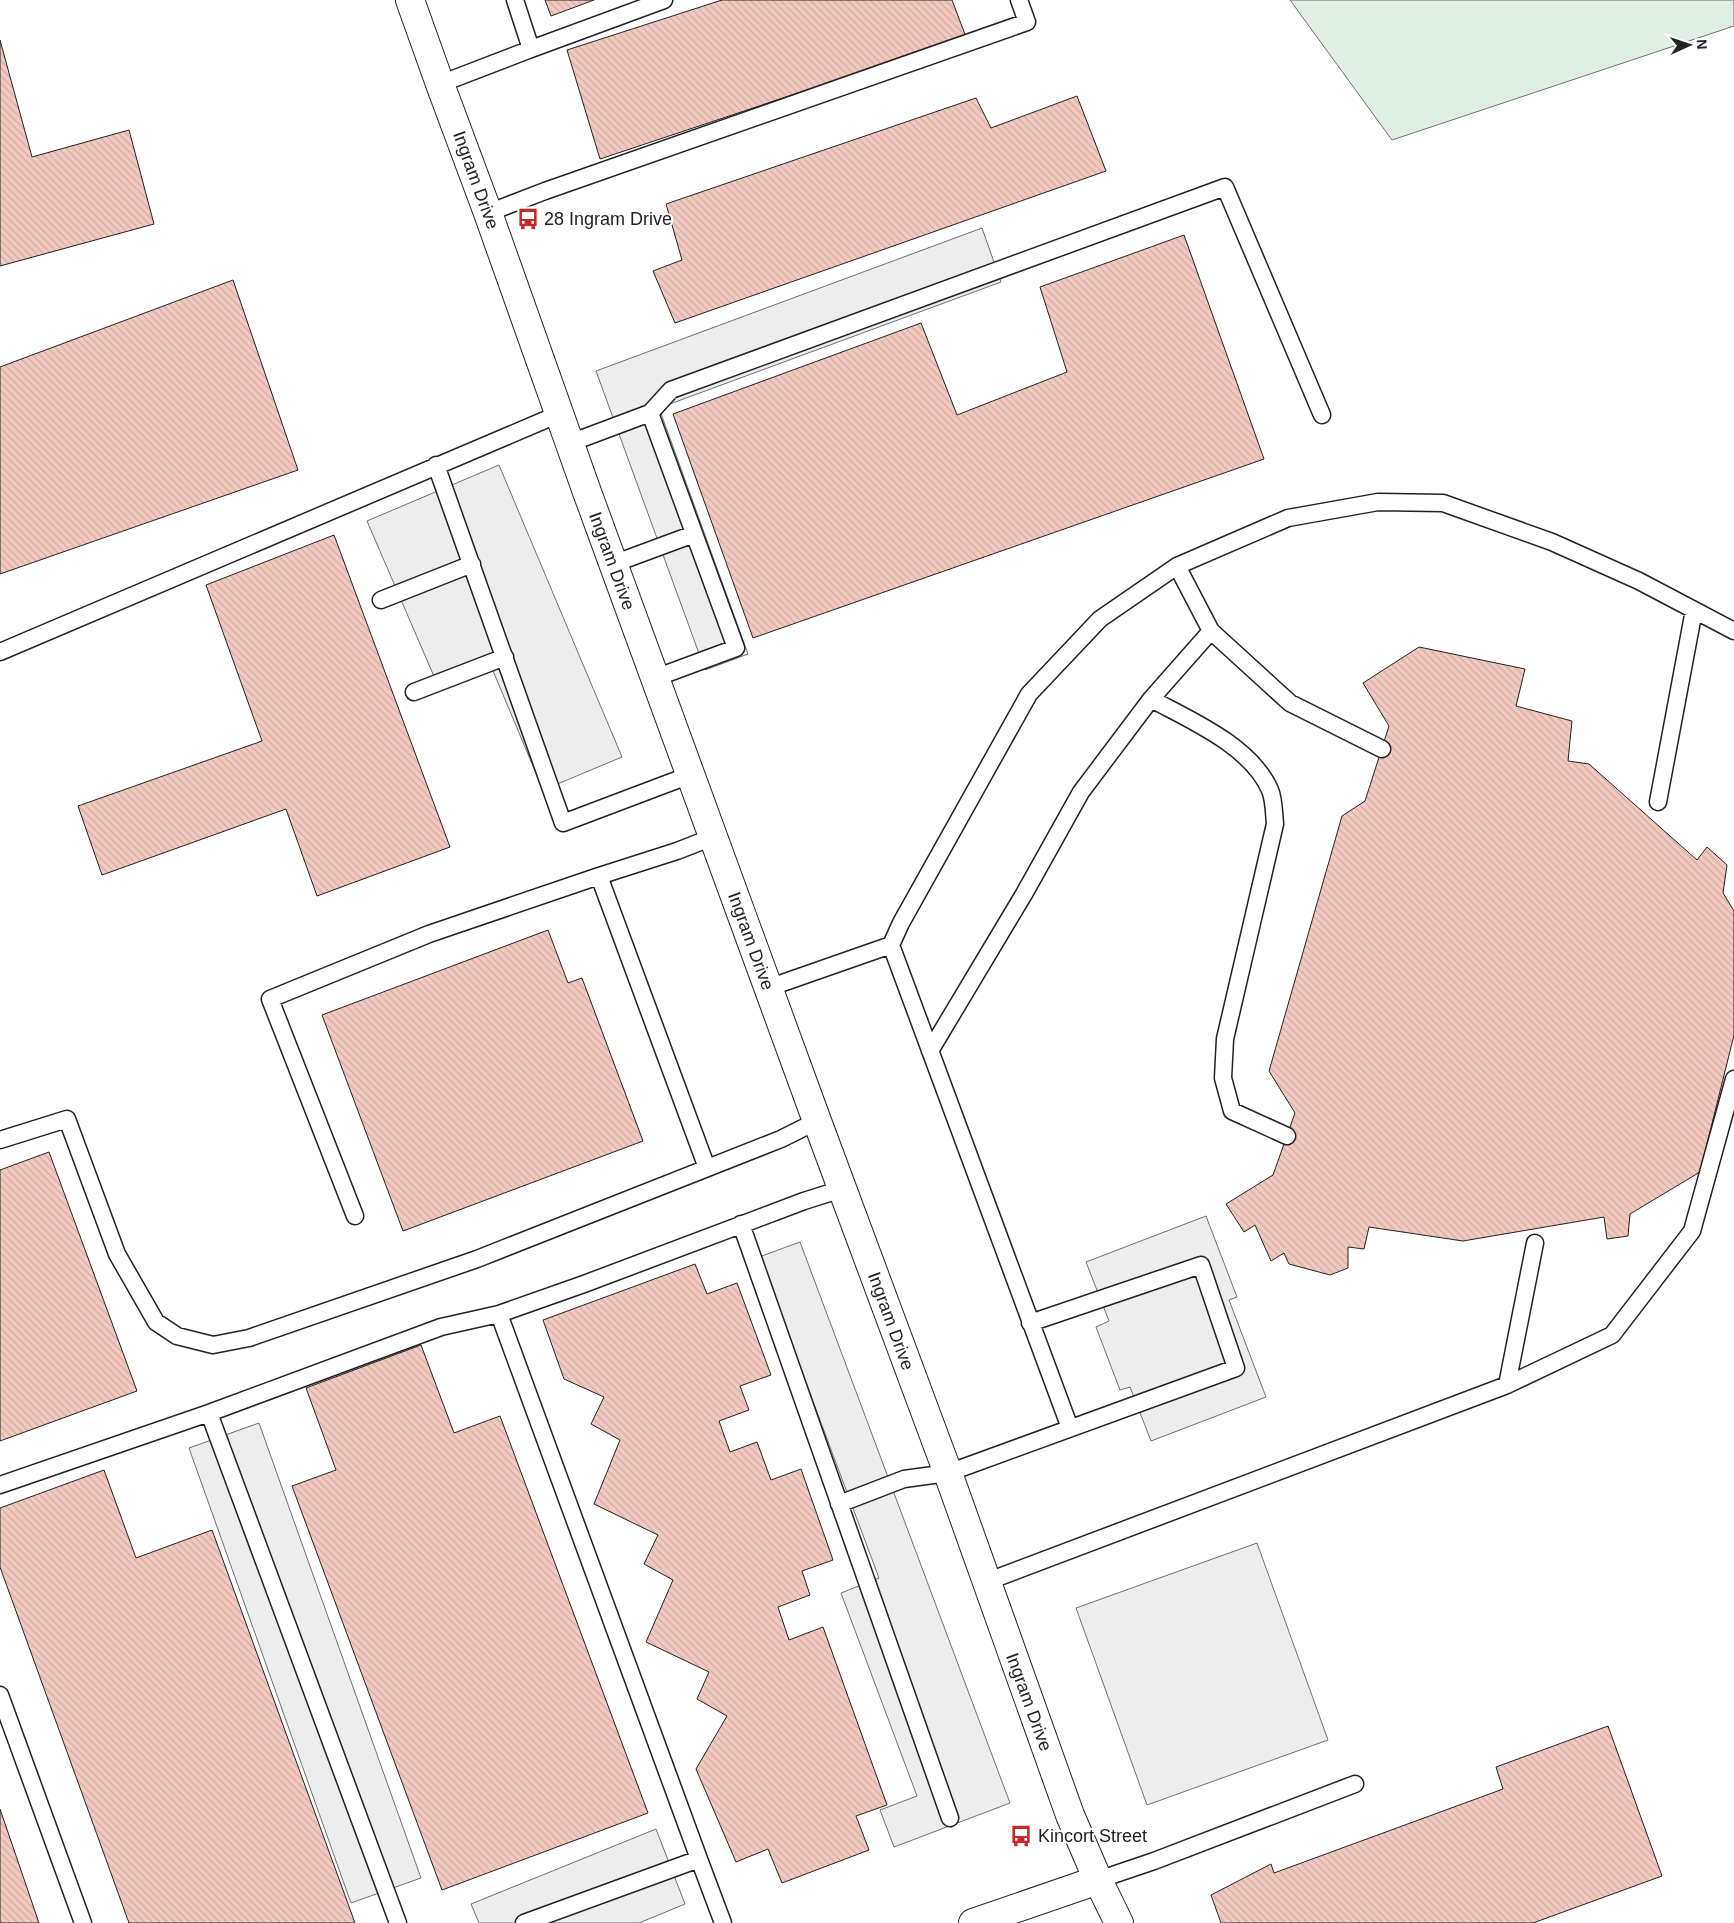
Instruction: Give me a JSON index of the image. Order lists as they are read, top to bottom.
{
  "streets": {
    "street": ["Ingram Drive"]
  },
  "places": {
    "bus stop": ["28 Ingram Drive", "Kincort Street"]
  },
  "north": "right"
}
